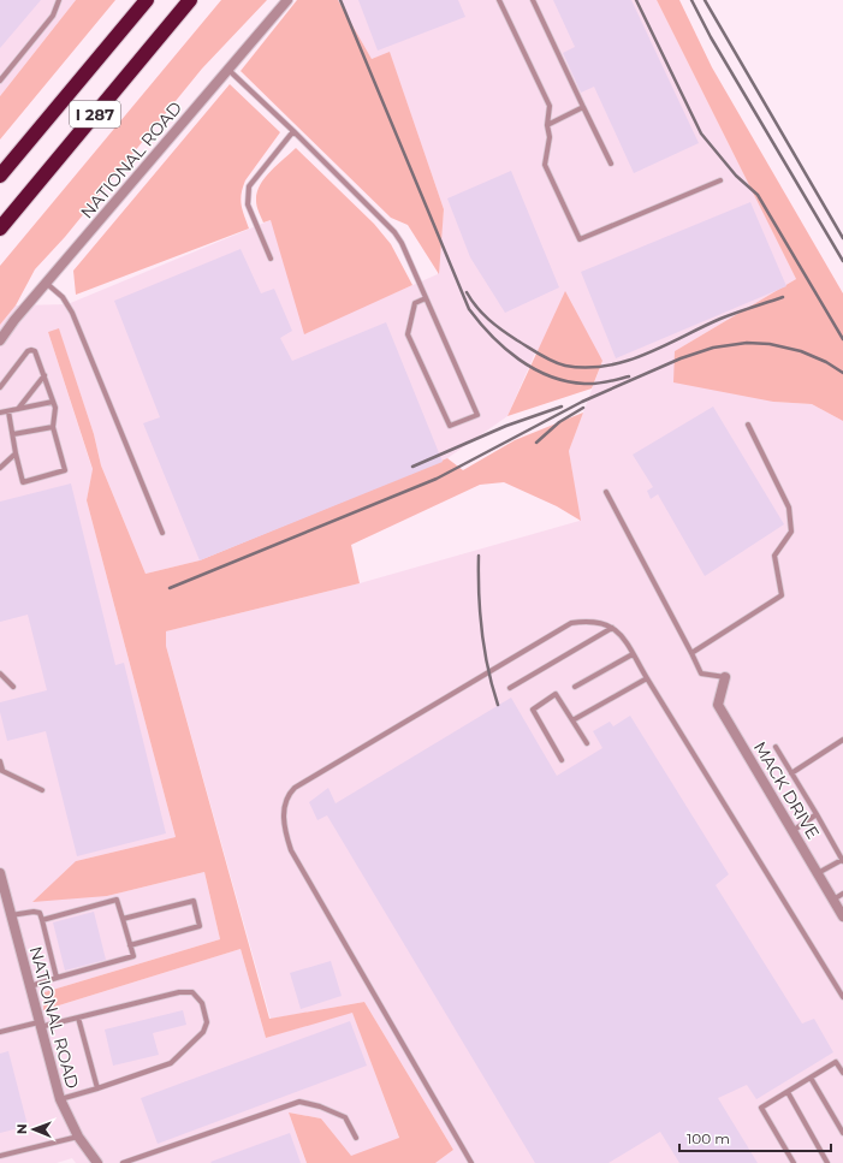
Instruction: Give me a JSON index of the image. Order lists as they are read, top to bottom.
{
  "streets": {
    "highway": ["I 287"],
    "street": ["NATIONAL ROAD", "MACK DRIVE"]
  },
  "scale_bar": "100 m",
  "north": "left"
}
